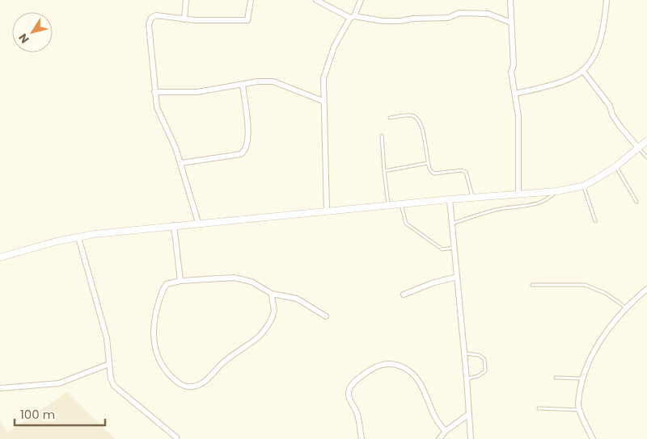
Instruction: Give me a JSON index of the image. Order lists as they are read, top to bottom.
{
  "scale_bar": "100 m",
  "north": "bottom left"
}
